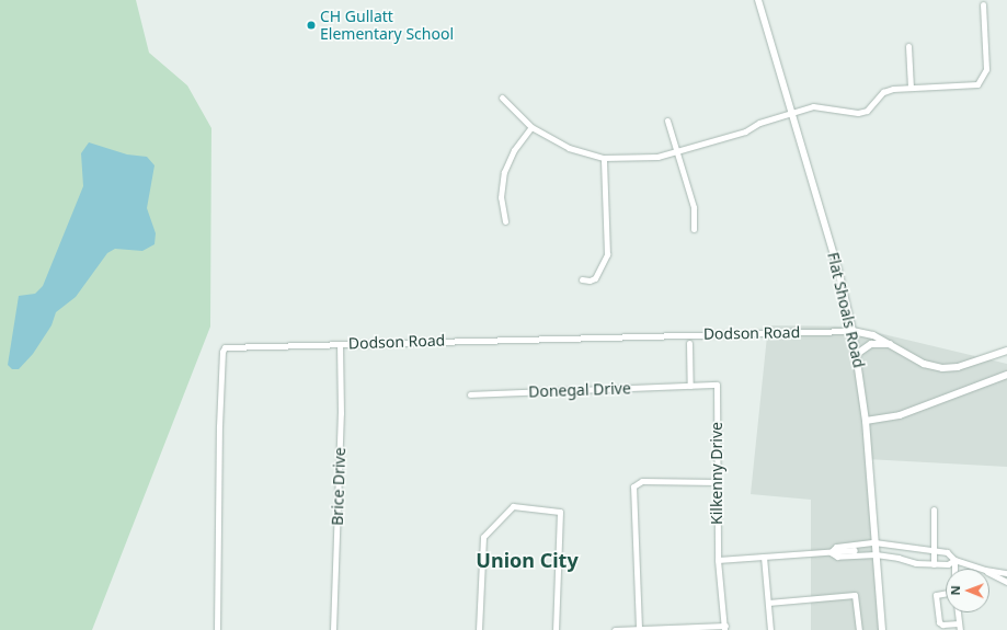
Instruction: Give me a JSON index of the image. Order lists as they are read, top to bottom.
{
  "streets": {
    "street": [
      "Flat Shoals Road",
      "Dodson Road",
      "Donegal Drive",
      "Kilkenny Drive",
      "Brice Drive"
    ]
  },
  "crossings": [
    ["Flat Shoals Road", "Dodson Road"],
    ["Dodson Road", "Brice Drive"],
    ["Donegal Drive", "Kilkenny Drive"]
  ],
  "districts": ["Union City"],
  "places": ["CH Gullatt Elementary School"],
  "north": "left"
}
